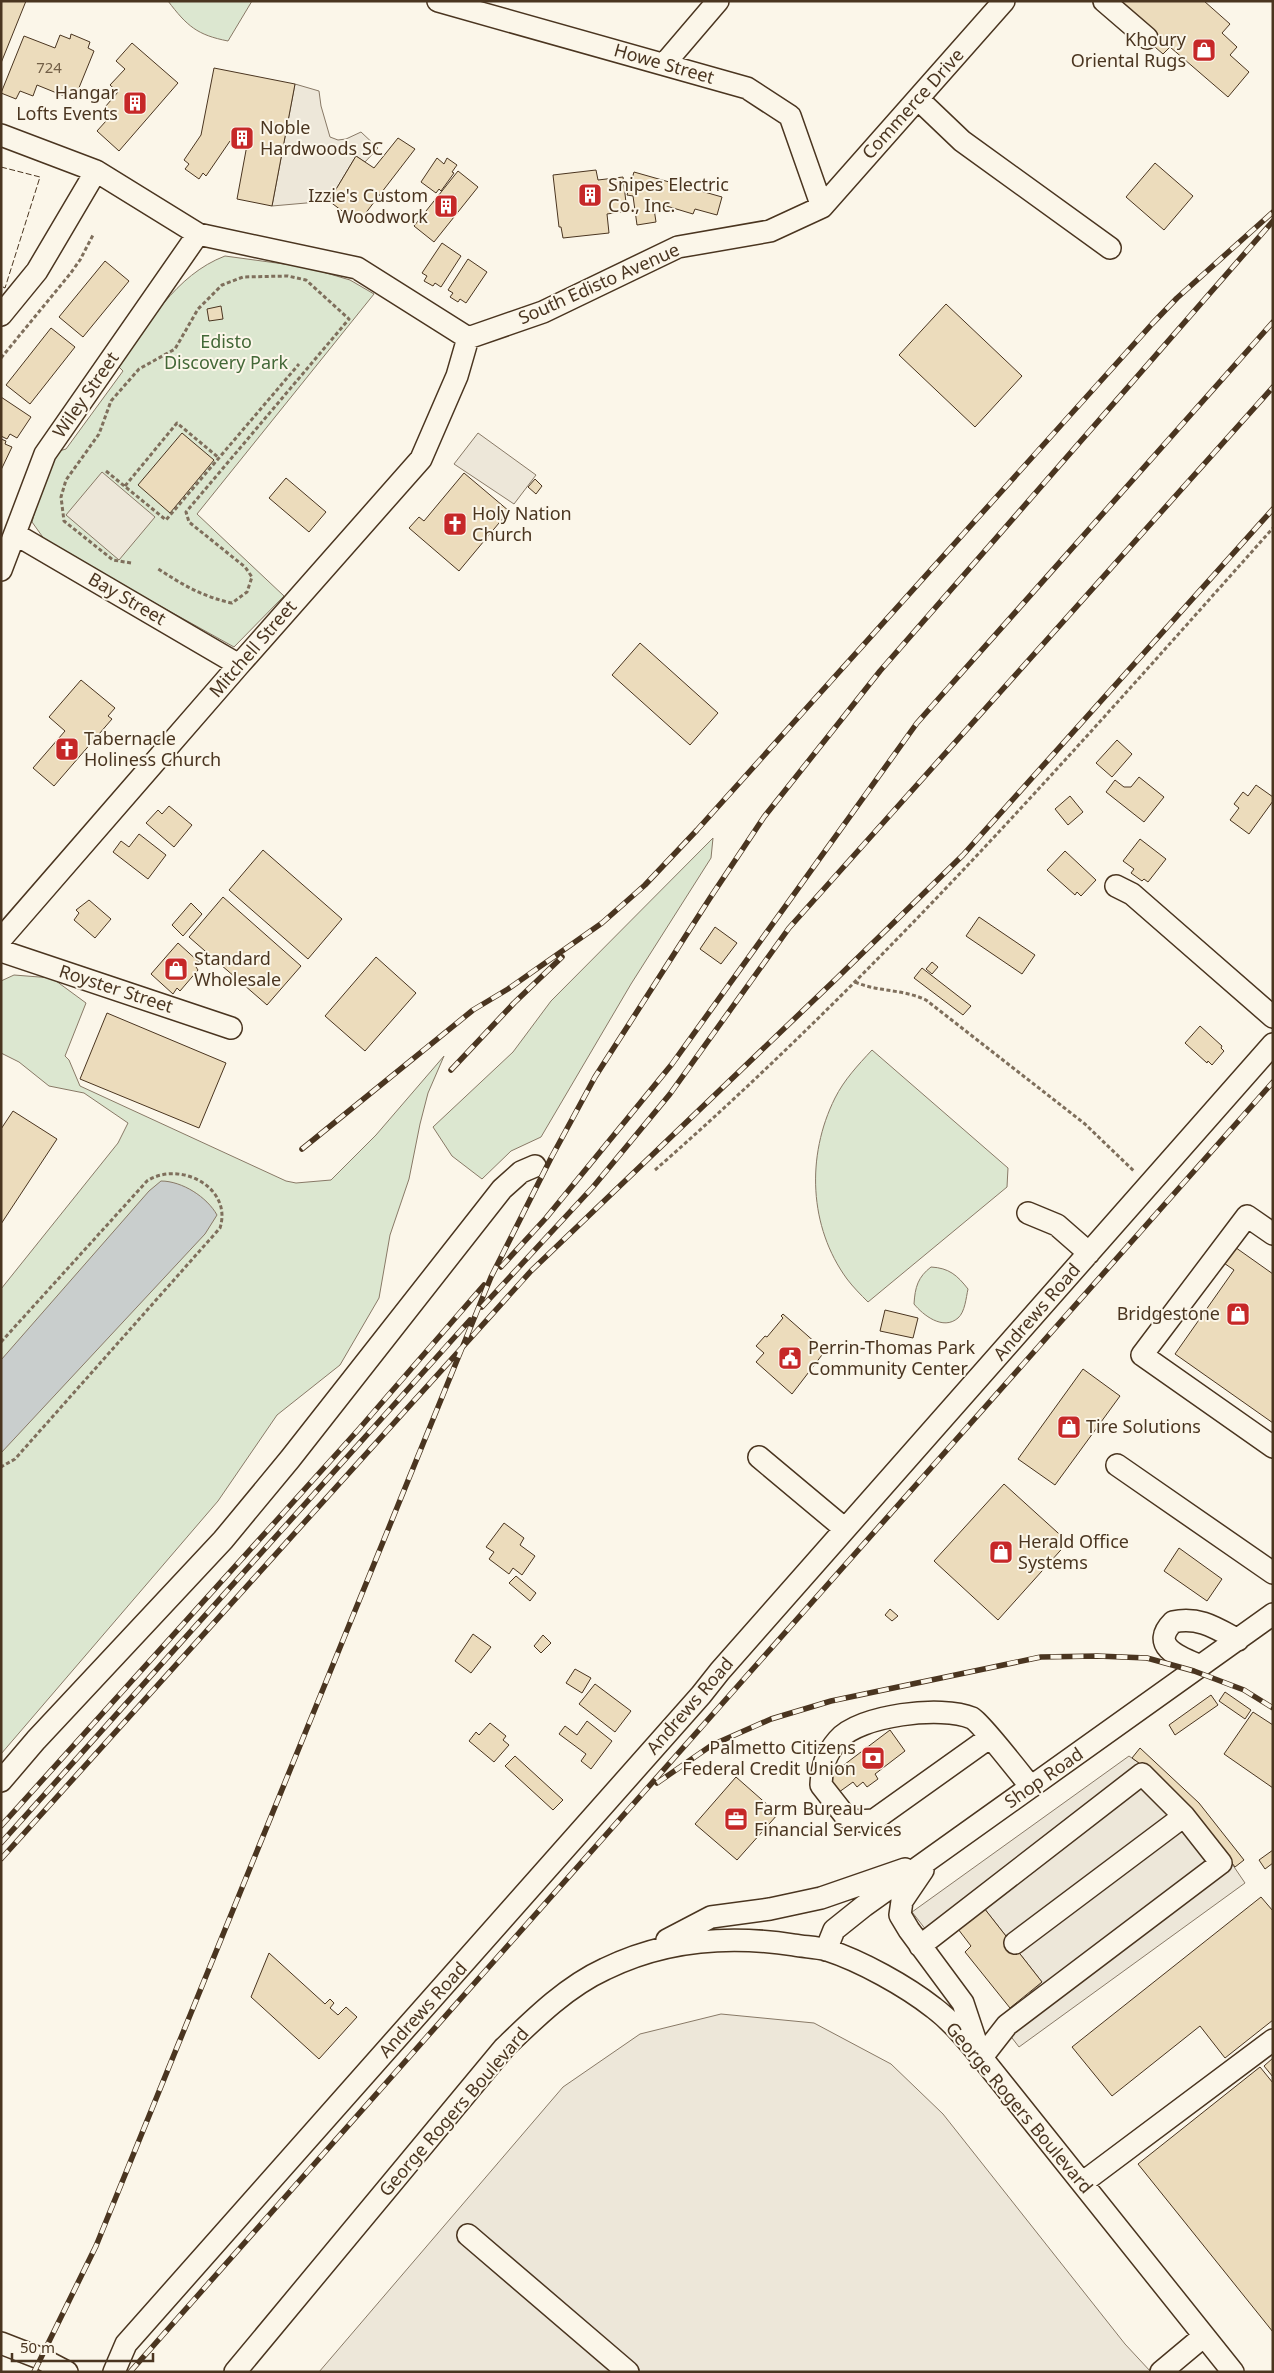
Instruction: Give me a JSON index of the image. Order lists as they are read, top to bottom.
{
  "streets": {
    "street": [
      "Howe Street",
      "Commerce Drive",
      "South Edisto Avenue",
      "Wiley Street",
      "Bay Street",
      "Mitchell Street",
      "Royster Street",
      "Andrews Road",
      "Shop Road",
      "George Rogers Boulevard"
    ]
  },
  "crossings": [
    ["Howe Street", "Commerce Drive"],
    ["Howe Street", "South Edisto Avenue"],
    ["Commerce Drive", "South Edisto Avenue"],
    ["South Edisto Avenue", "Mitchell Street"],
    ["Wiley Street", "Bay Street"],
    ["Bay Street", "Mitchell Street"],
    ["Shop Road", "George Rogers Boulevard"]
  ],
  "parks": ["Edisto Discovery Park"],
  "places": {
    "shop": [
      "Khoury Oriental Rugs",
      "Standard Wholesale",
      "Bridgestone",
      "Tire Solutions",
      "Herald Office Systems"
    ],
    "building": [
      "Hangar Lofts Events",
      "Noble Hardwoods SC",
      "Snipes Electric Co., Inc.",
      "Izzie's Custom Woodwork"
    ],
    "church": ["Holy Nation Church", "Tabernacle Holiness Church"],
    "public building": ["Perrin-Thomas Park Community Center"],
    "bank": ["Palmetto Citizens Federal Credit Union"],
    "office": ["Farm Bureau Financial Services"]
  },
  "house_numbers": ["724"],
  "scale_bar": "50 m"
}
